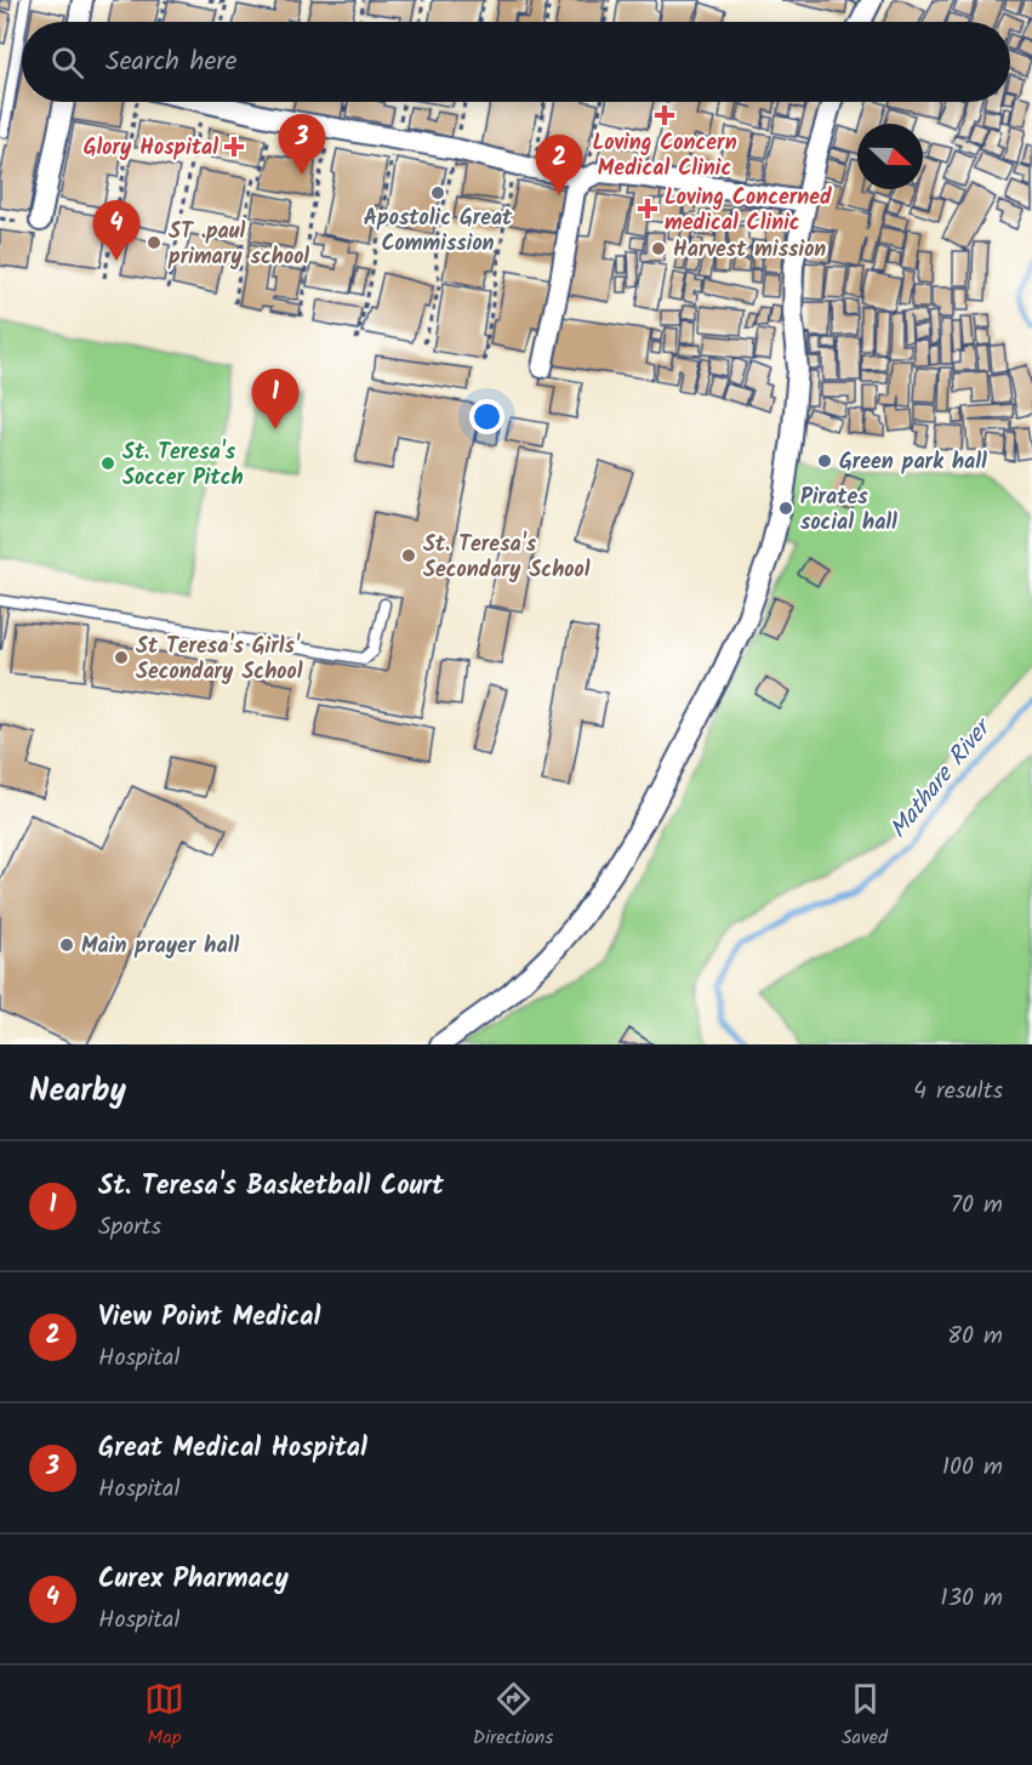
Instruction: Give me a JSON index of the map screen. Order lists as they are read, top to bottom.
{
  "water": ["Mathare River"],
  "places": {
    "health": ["Loving Concern Medical Clinic", "Glory Hospital", "Loving Concerned medical Clinic"],
    "other": [
      "Apostolic Great Commission",
      "ST .paul primary school",
      "Harvest mission",
      "Green park hall",
      "St. Teresa's Soccer Pitch",
      "Pirates social hall",
      "St. Teresa's Secondary School",
      "St Teresa's Girls' Secondary School",
      "Main prayer hall"
    ]
  },
  "north": "right",
  "page": {
    "search": "Search here",
    "pins": [
      "3",
      "2",
      "4",
      "1"
    ],
    "heading": ["Nearby", "4 results"],
    "list": [
      {
        "mark": "1",
        "name": "St. Teresa's Basketball Court",
        "note": "Sports",
        "value": "70 m"
      },
      {
        "mark": "2",
        "name": "View Point Medical",
        "note": "Hospital",
        "value": "80 m"
      },
      {
        "mark": "3",
        "name": "Great Medical Hospital",
        "note": "Hospital",
        "value": "100 m"
      },
      {
        "mark": "4",
        "name": "Curex Pharmacy",
        "note": "Hospital",
        "value": "130 m"
      }
    ],
    "nav": ["Map", "Directions", "Saved"]
  }
}
